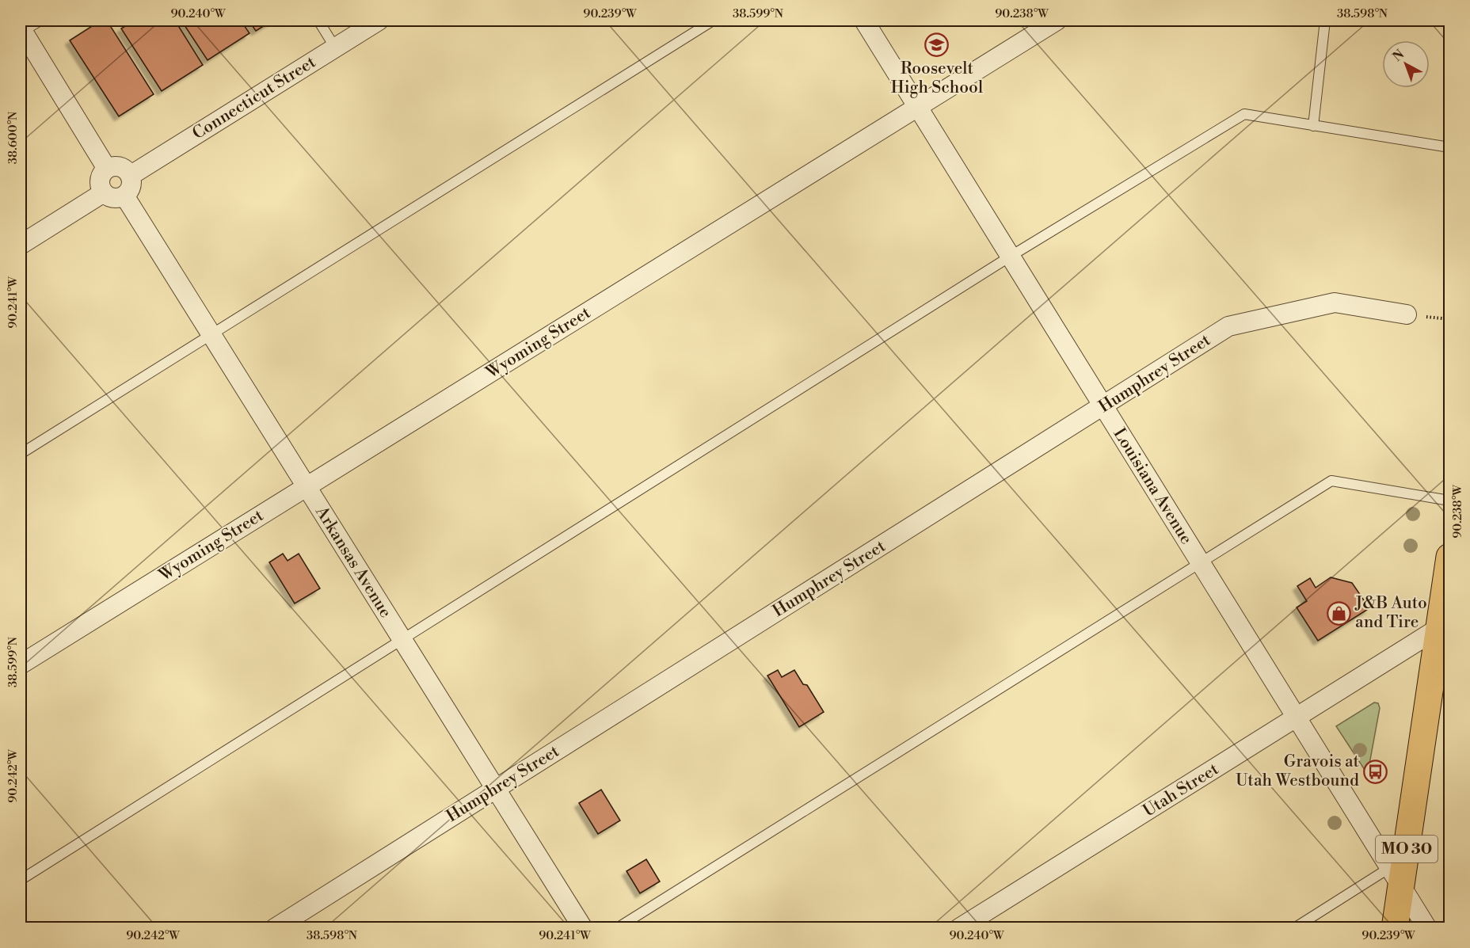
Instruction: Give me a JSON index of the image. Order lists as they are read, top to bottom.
{
  "streets": {
    "main road": ["MO 30"],
    "street": [
      "Connecticut Street",
      "Wyoming Street",
      "Humphrey Street",
      "Louisiana Avenue",
      "Arkansas Avenue",
      "Utah Street"
    ]
  },
  "crossings": [
    ["Connecticut Street", "Arkansas Avenue"],
    ["Wyoming Street", "Louisiana Avenue"],
    ["Wyoming Street", "Arkansas Avenue"],
    ["Humphrey Street", "Louisiana Avenue"],
    ["Humphrey Street", "Arkansas Avenue"],
    ["Louisiana Avenue", "Utah Street"],
    ["Louisiana Avenue", "MO 30"],
    ["Utah Street", "MO 30"]
  ],
  "places": {
    "school or university": ["Roosevelt High School"],
    "shop": ["J&B Auto and Tire"],
    "bus stop": ["Gravois at Utah Westbound"]
  },
  "north": "top left",
  "coordinates": [
    "90.240°W",
    "90.239°W",
    "38.599°N",
    "90.238°W",
    "38.598°N",
    "38.600°N",
    "90.241°W",
    "90.242°W"
  ]
}
